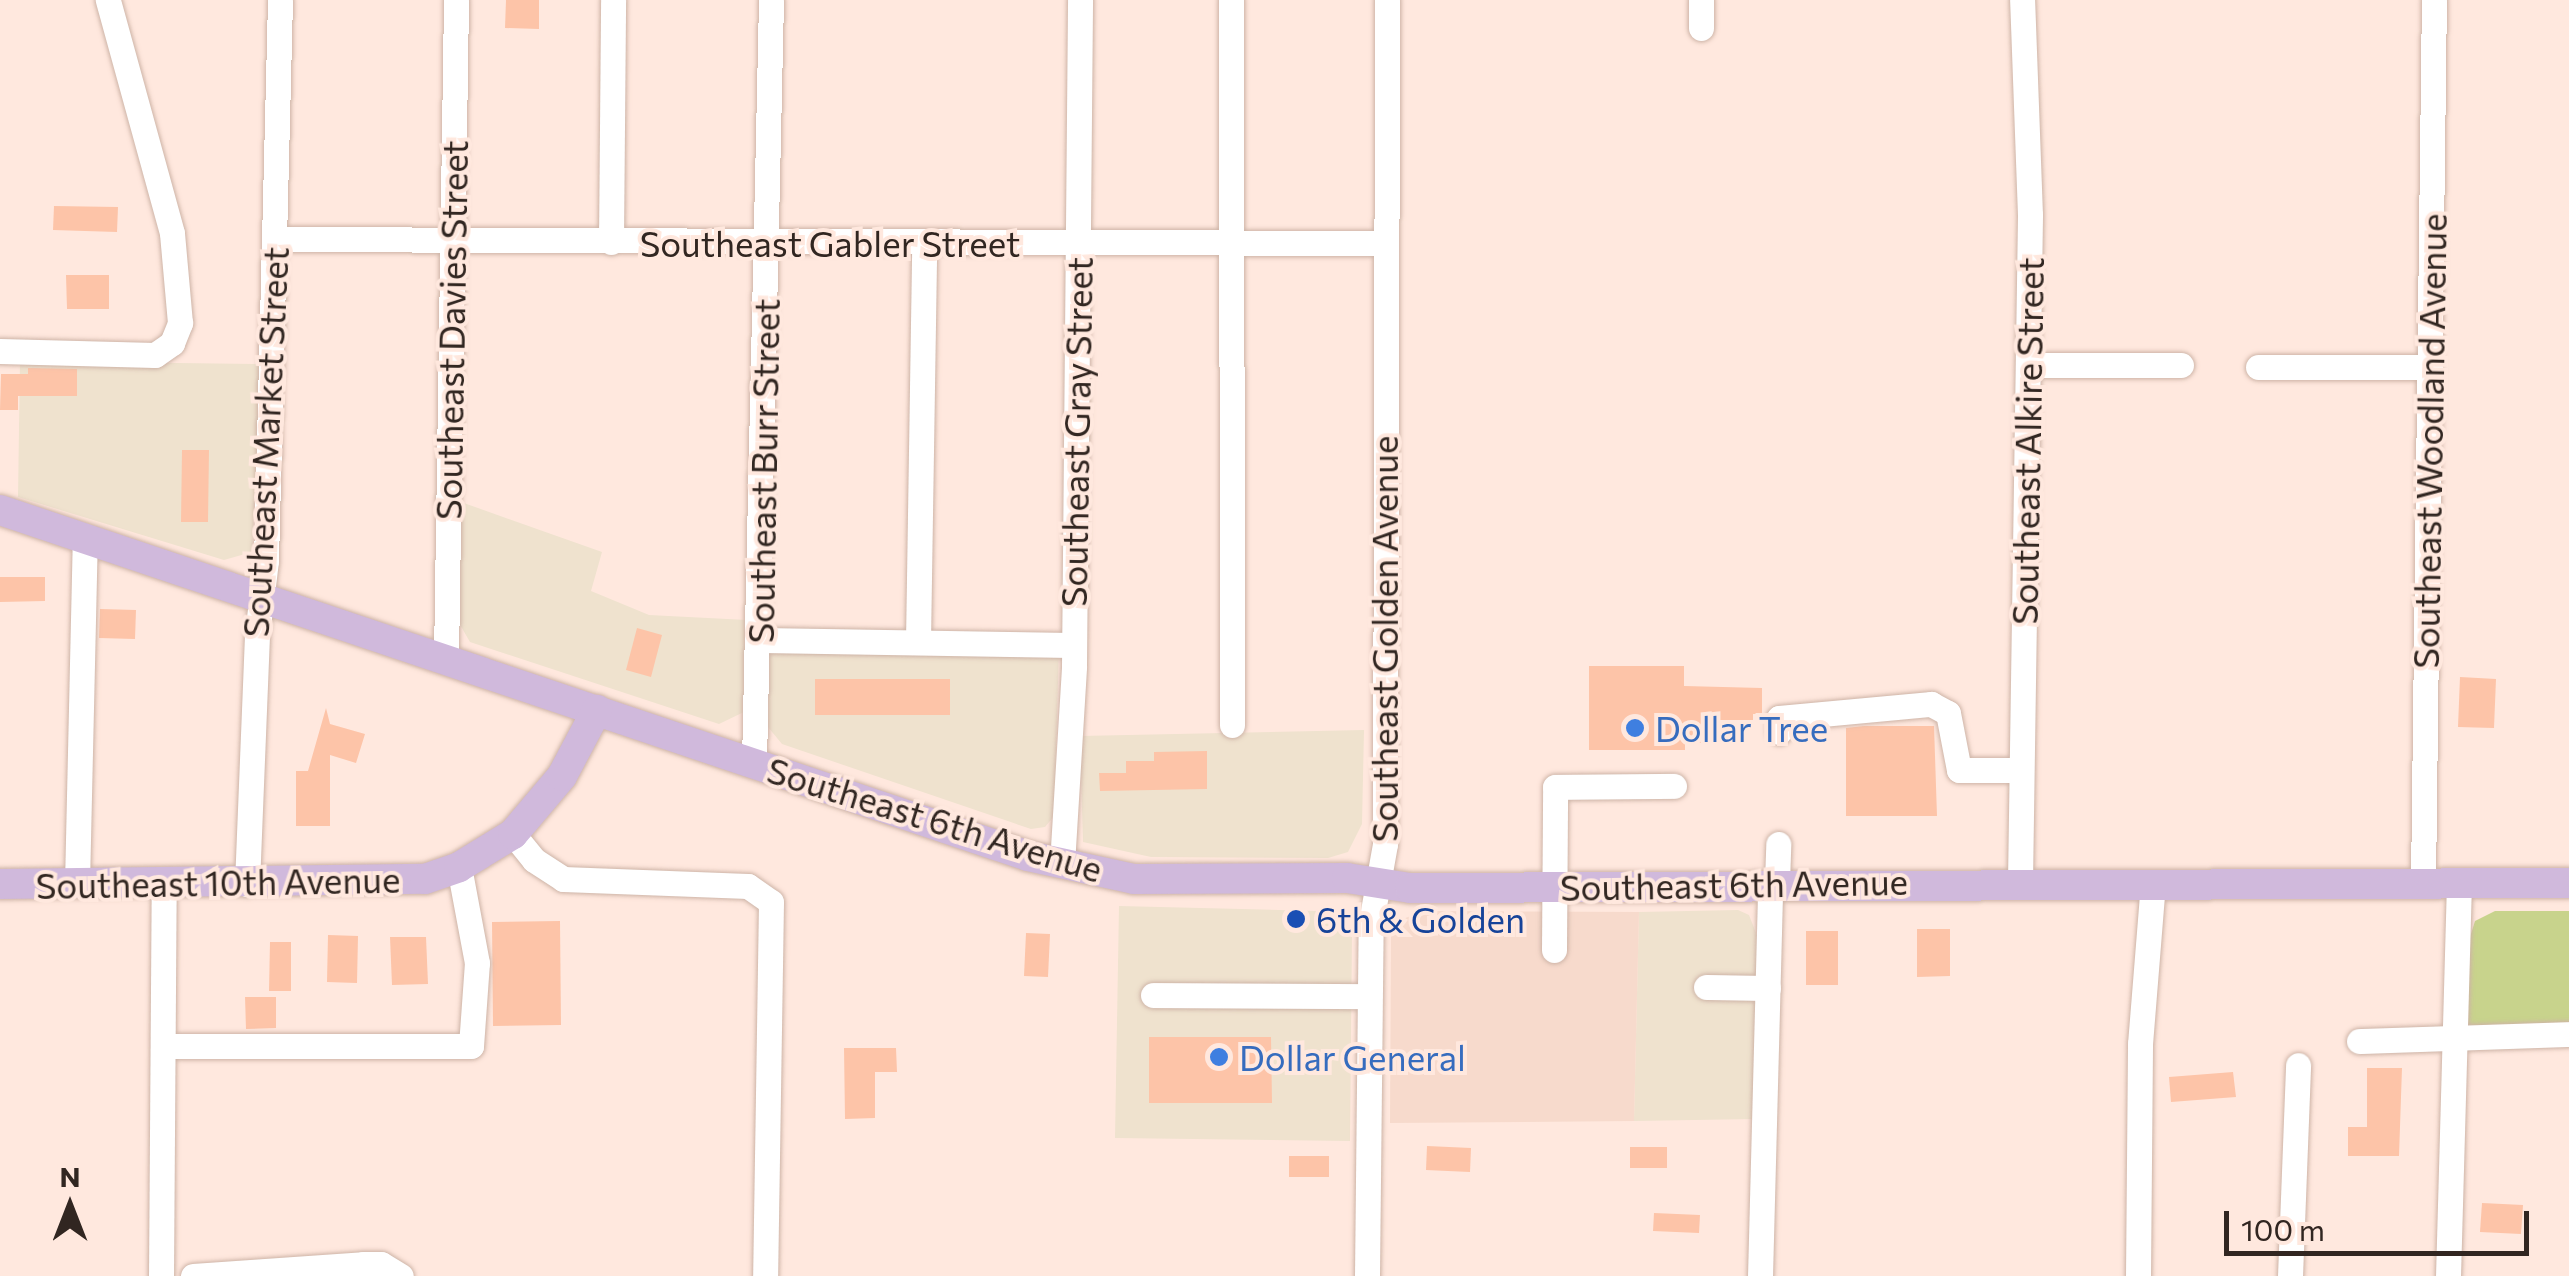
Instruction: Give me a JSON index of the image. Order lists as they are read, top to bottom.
{
  "streets": {
    "main road": ["Southeast 6th Avenue", "Southeast 10th Avenue"],
    "street": [
      "Southeast Gabler Street",
      "Southeast Davies Street",
      "Southeast Gray Street",
      "Southeast Alkire Street",
      "Southeast Woodland Avenue",
      "Southeast Market Street",
      "Southeast Burr Street",
      "Southeast Golden Avenue"
    ]
  },
  "crossings": [
    ["Southeast Gabler Street", "Southeast Davies Street"],
    ["Southeast Gabler Street", "Southeast Gray Street"],
    ["Southeast Gabler Street", "Southeast Market Street"],
    ["Southeast Gabler Street", "Southeast Burr Street"],
    ["Southeast Gabler Street", "Southeast Golden Avenue"],
    ["Southeast Davies Street", "Southeast 6th Avenue"],
    ["Southeast Gray Street", "Southeast 6th Avenue"],
    ["Southeast Alkire Street", "Southeast 6th Avenue"],
    ["Southeast Woodland Avenue", "Southeast 6th Avenue"],
    ["Southeast Market Street", "Southeast 6th Avenue"],
    ["Southeast Market Street", "Southeast 10th Avenue"],
    ["Southeast Burr Street", "Southeast 6th Avenue"],
    ["Southeast Golden Avenue", "Southeast 6th Avenue"],
    ["Southeast 6th Avenue", "Southeast 10th Avenue"]
  ],
  "places": ["Dollar Tree", "6th & Golden", "Dollar General"],
  "scale_bar": "100 m",
  "north": "top"
}
